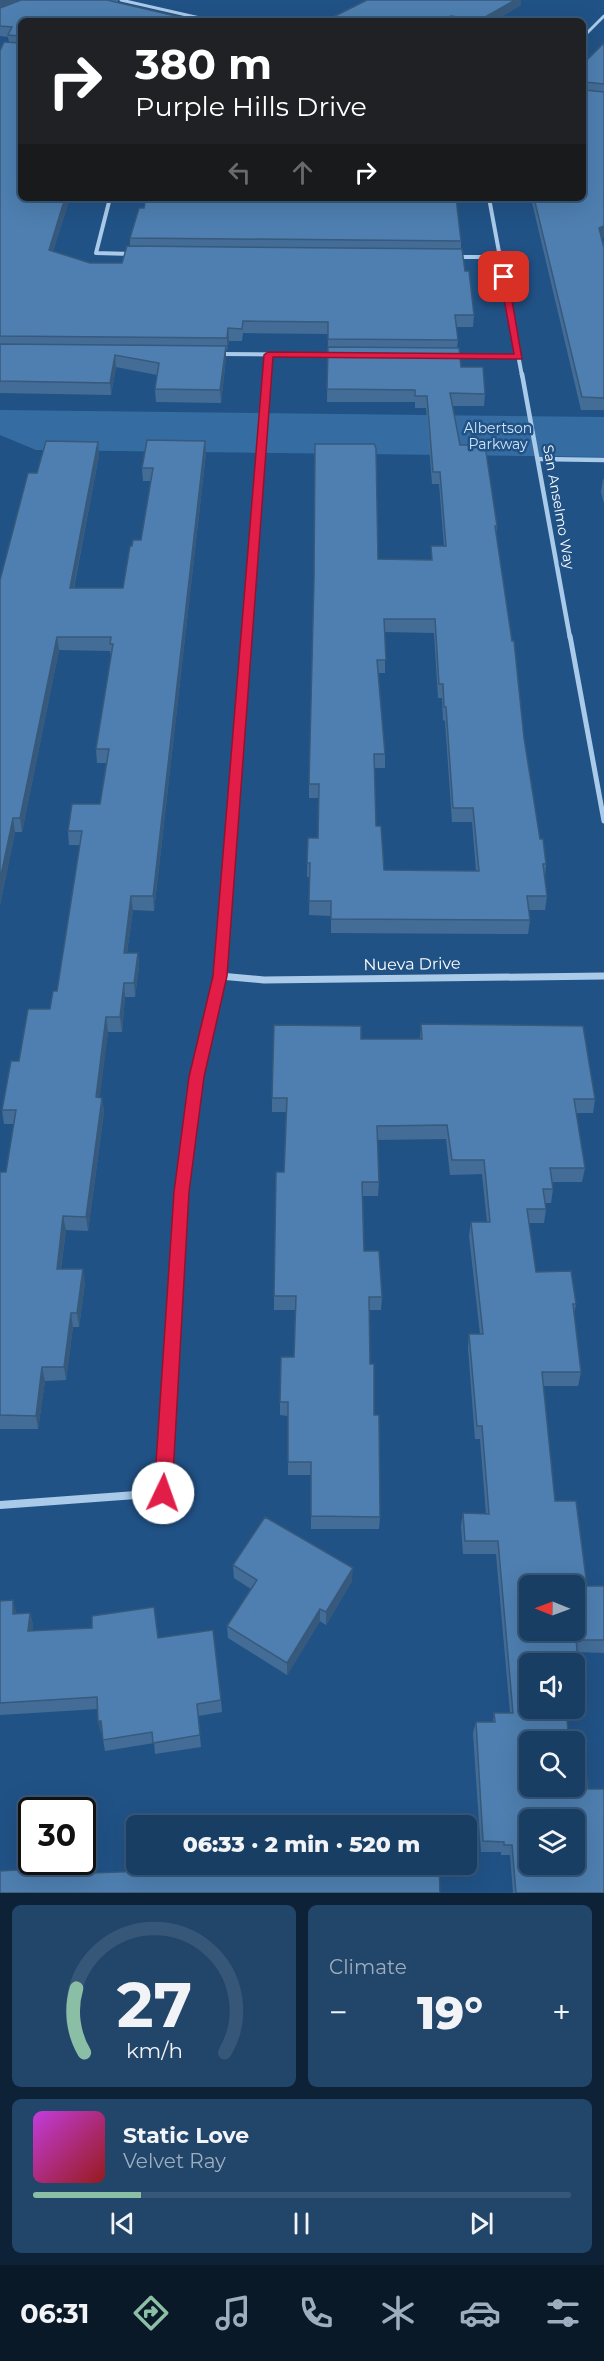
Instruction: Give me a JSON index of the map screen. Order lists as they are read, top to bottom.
{
  "streets": {
    "street": ["San Anselmo Way", "Nueva Drive"]
  },
  "parks": ["Albertson Parkway"],
  "north": "left",
  "page": {
    "turn": ["380 m", "Purple Hills Drive"],
    "limit": "30",
    "trip": "06:33 · 2 min · 520 m",
    "tile": "Climate",
    "heat": ["−", "19°", "+"],
    "song": ["Static Love", "Velvet Ray"],
    "tabs": "06:31",
    "gauge": ["27", "km/h"]
  }
}
